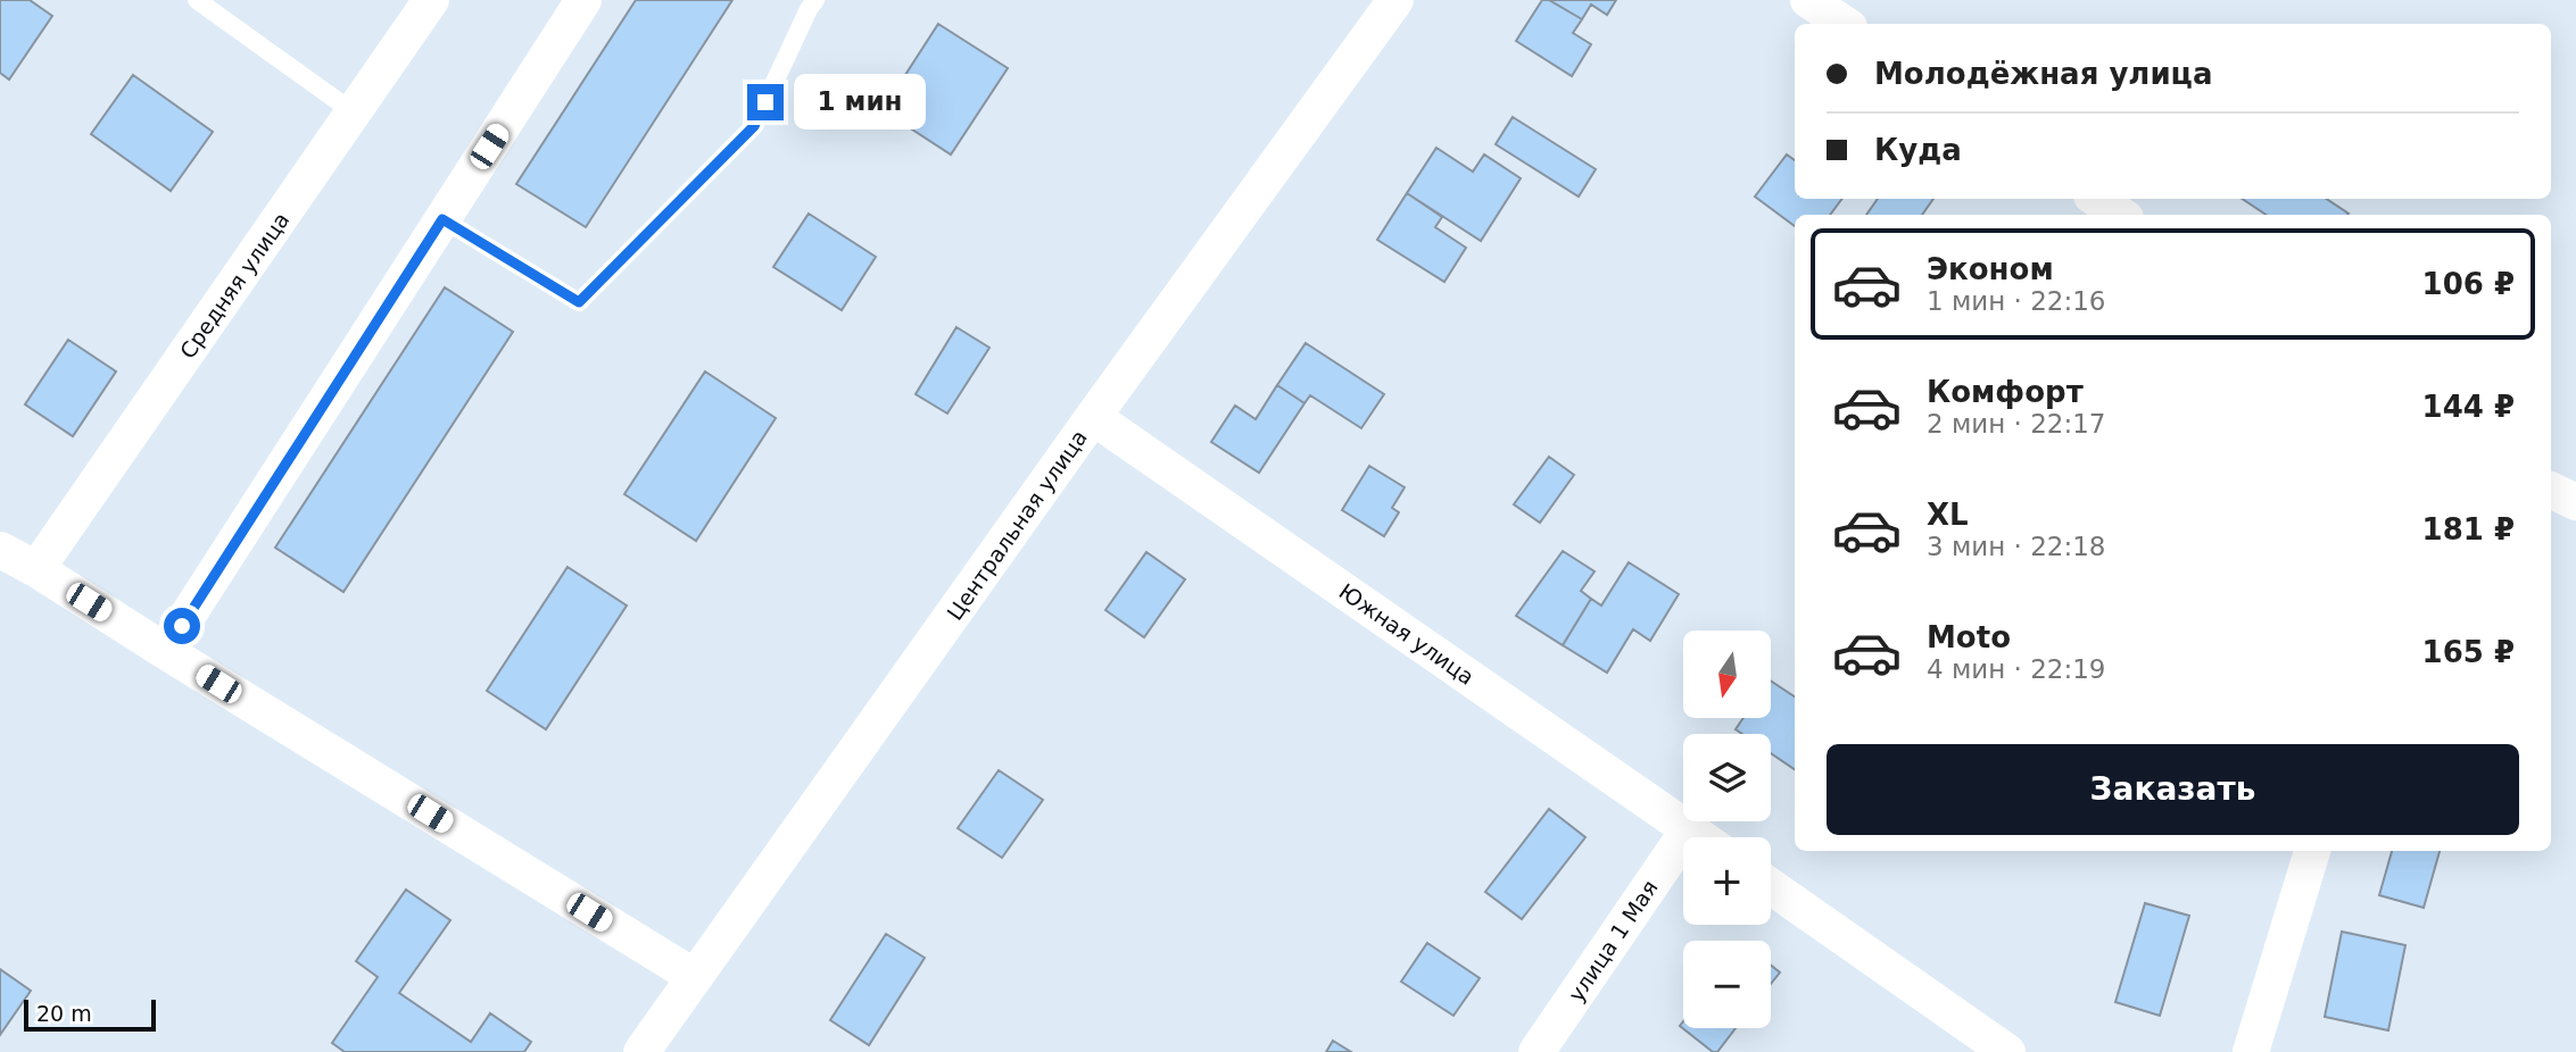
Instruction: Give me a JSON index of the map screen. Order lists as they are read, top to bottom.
{
  "streets": {
    "street": [
      "Средняя улица",
      "Центральная улица",
      "Южная улица",
      "улица 1 Мая"
    ]
  },
  "crossings": [
    ["Центральная улица", "Южная улица"],
    ["Южная улица", "улица 1 Мая"]
  ],
  "scale_bar": "20 m",
  "north": "bottom",
  "page": {
    "banner": ["Молодёжная улица", "Куда"],
    "bubble": "1 мин",
    "list": [
      {
        "name": "Эконом",
        "note": "1 мин · 22:16",
        "value": "106 ₽"
      },
      {
        "name": "Комфорт",
        "note": "2 мин · 22:17",
        "value": "144 ₽"
      },
      {
        "name": "XL",
        "note": "3 мин · 22:18",
        "value": "181 ₽"
      },
      {
        "name": "Moto",
        "note": "4 мин · 22:19",
        "value": "165 ₽"
      }
    ],
    "map_buttons": ["+", "−"],
    "buttons": "Заказать",
    "scale": "20 m"
  }
}
